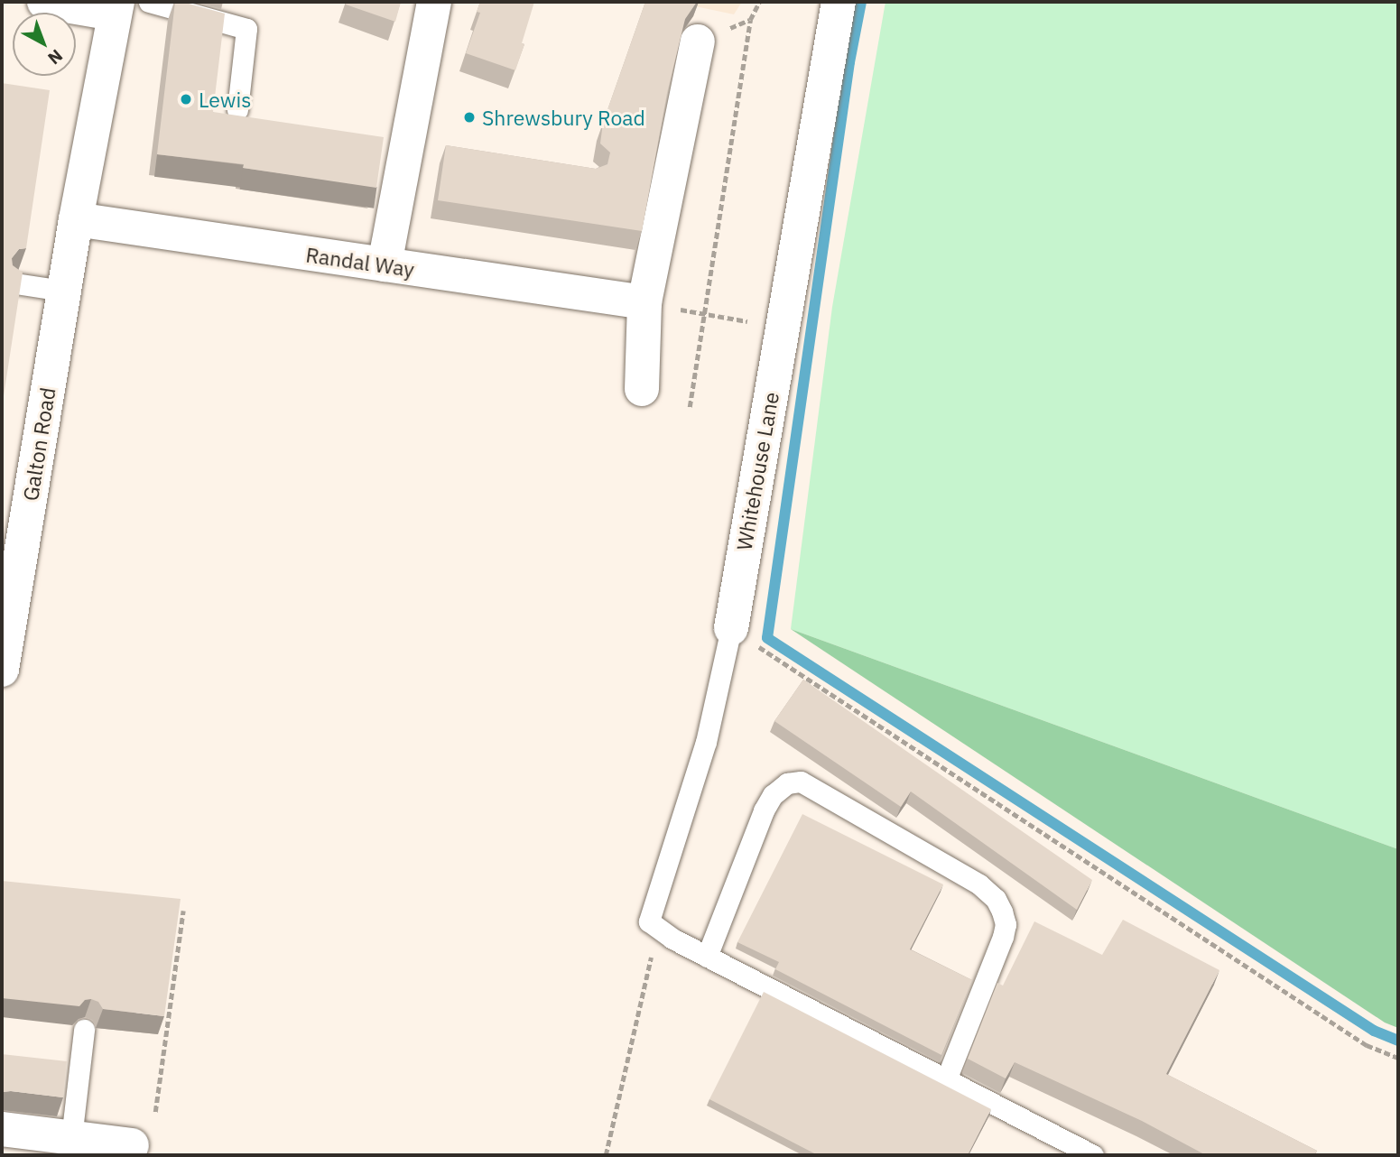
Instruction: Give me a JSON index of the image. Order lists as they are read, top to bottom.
{
  "streets": {
    "street": ["Randal Way", "Galton Road", "Whitehouse Lane"]
  },
  "crossings": [
    ["Randal Way", "Galton Road"]
  ],
  "places": ["Lewis", "Shrewsbury Road"],
  "north": "bottom right"
}
